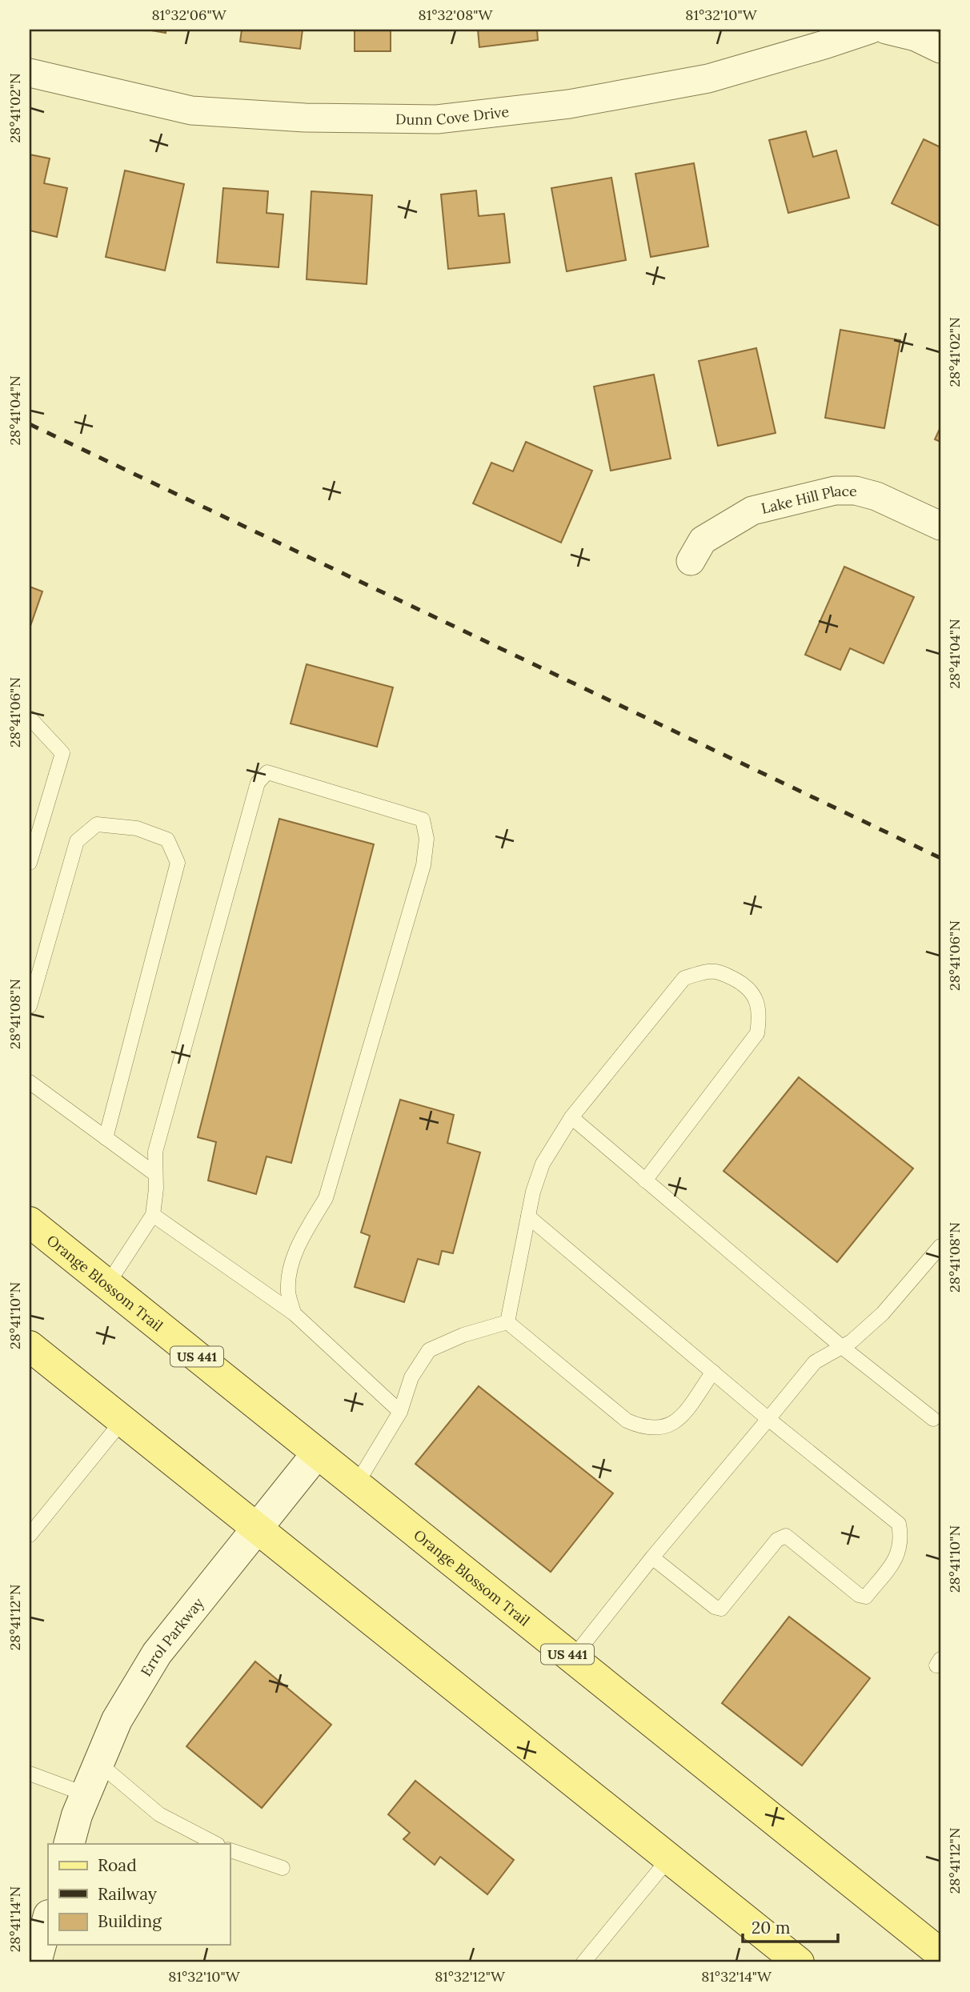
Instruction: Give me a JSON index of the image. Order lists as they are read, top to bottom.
{
  "streets": {
    "main road": ["Orange Blossom Trail", "US 441"],
    "street": ["Dunn Cove Drive", "Lake Hill Place", "Errol Parkway"]
  },
  "crossings": [
    ["Orange Blossom Trail", "Errol Parkway"]
  ],
  "legend": ["Road", "Railway", "Building"],
  "scale_bar": "20 m",
  "coordinates": [
    "81°32'06\"W",
    "81°32'08\"W",
    "81°32'10\"W",
    "28°41'02\"N",
    "28°41'04\"N",
    "28°41'06\"N",
    "28°41'08\"N",
    "28°41'10\"N",
    "28°41'12\"N",
    "28°41'14\"N",
    "81°32'12\"W",
    "81°32'14\"W"
  ]
}
